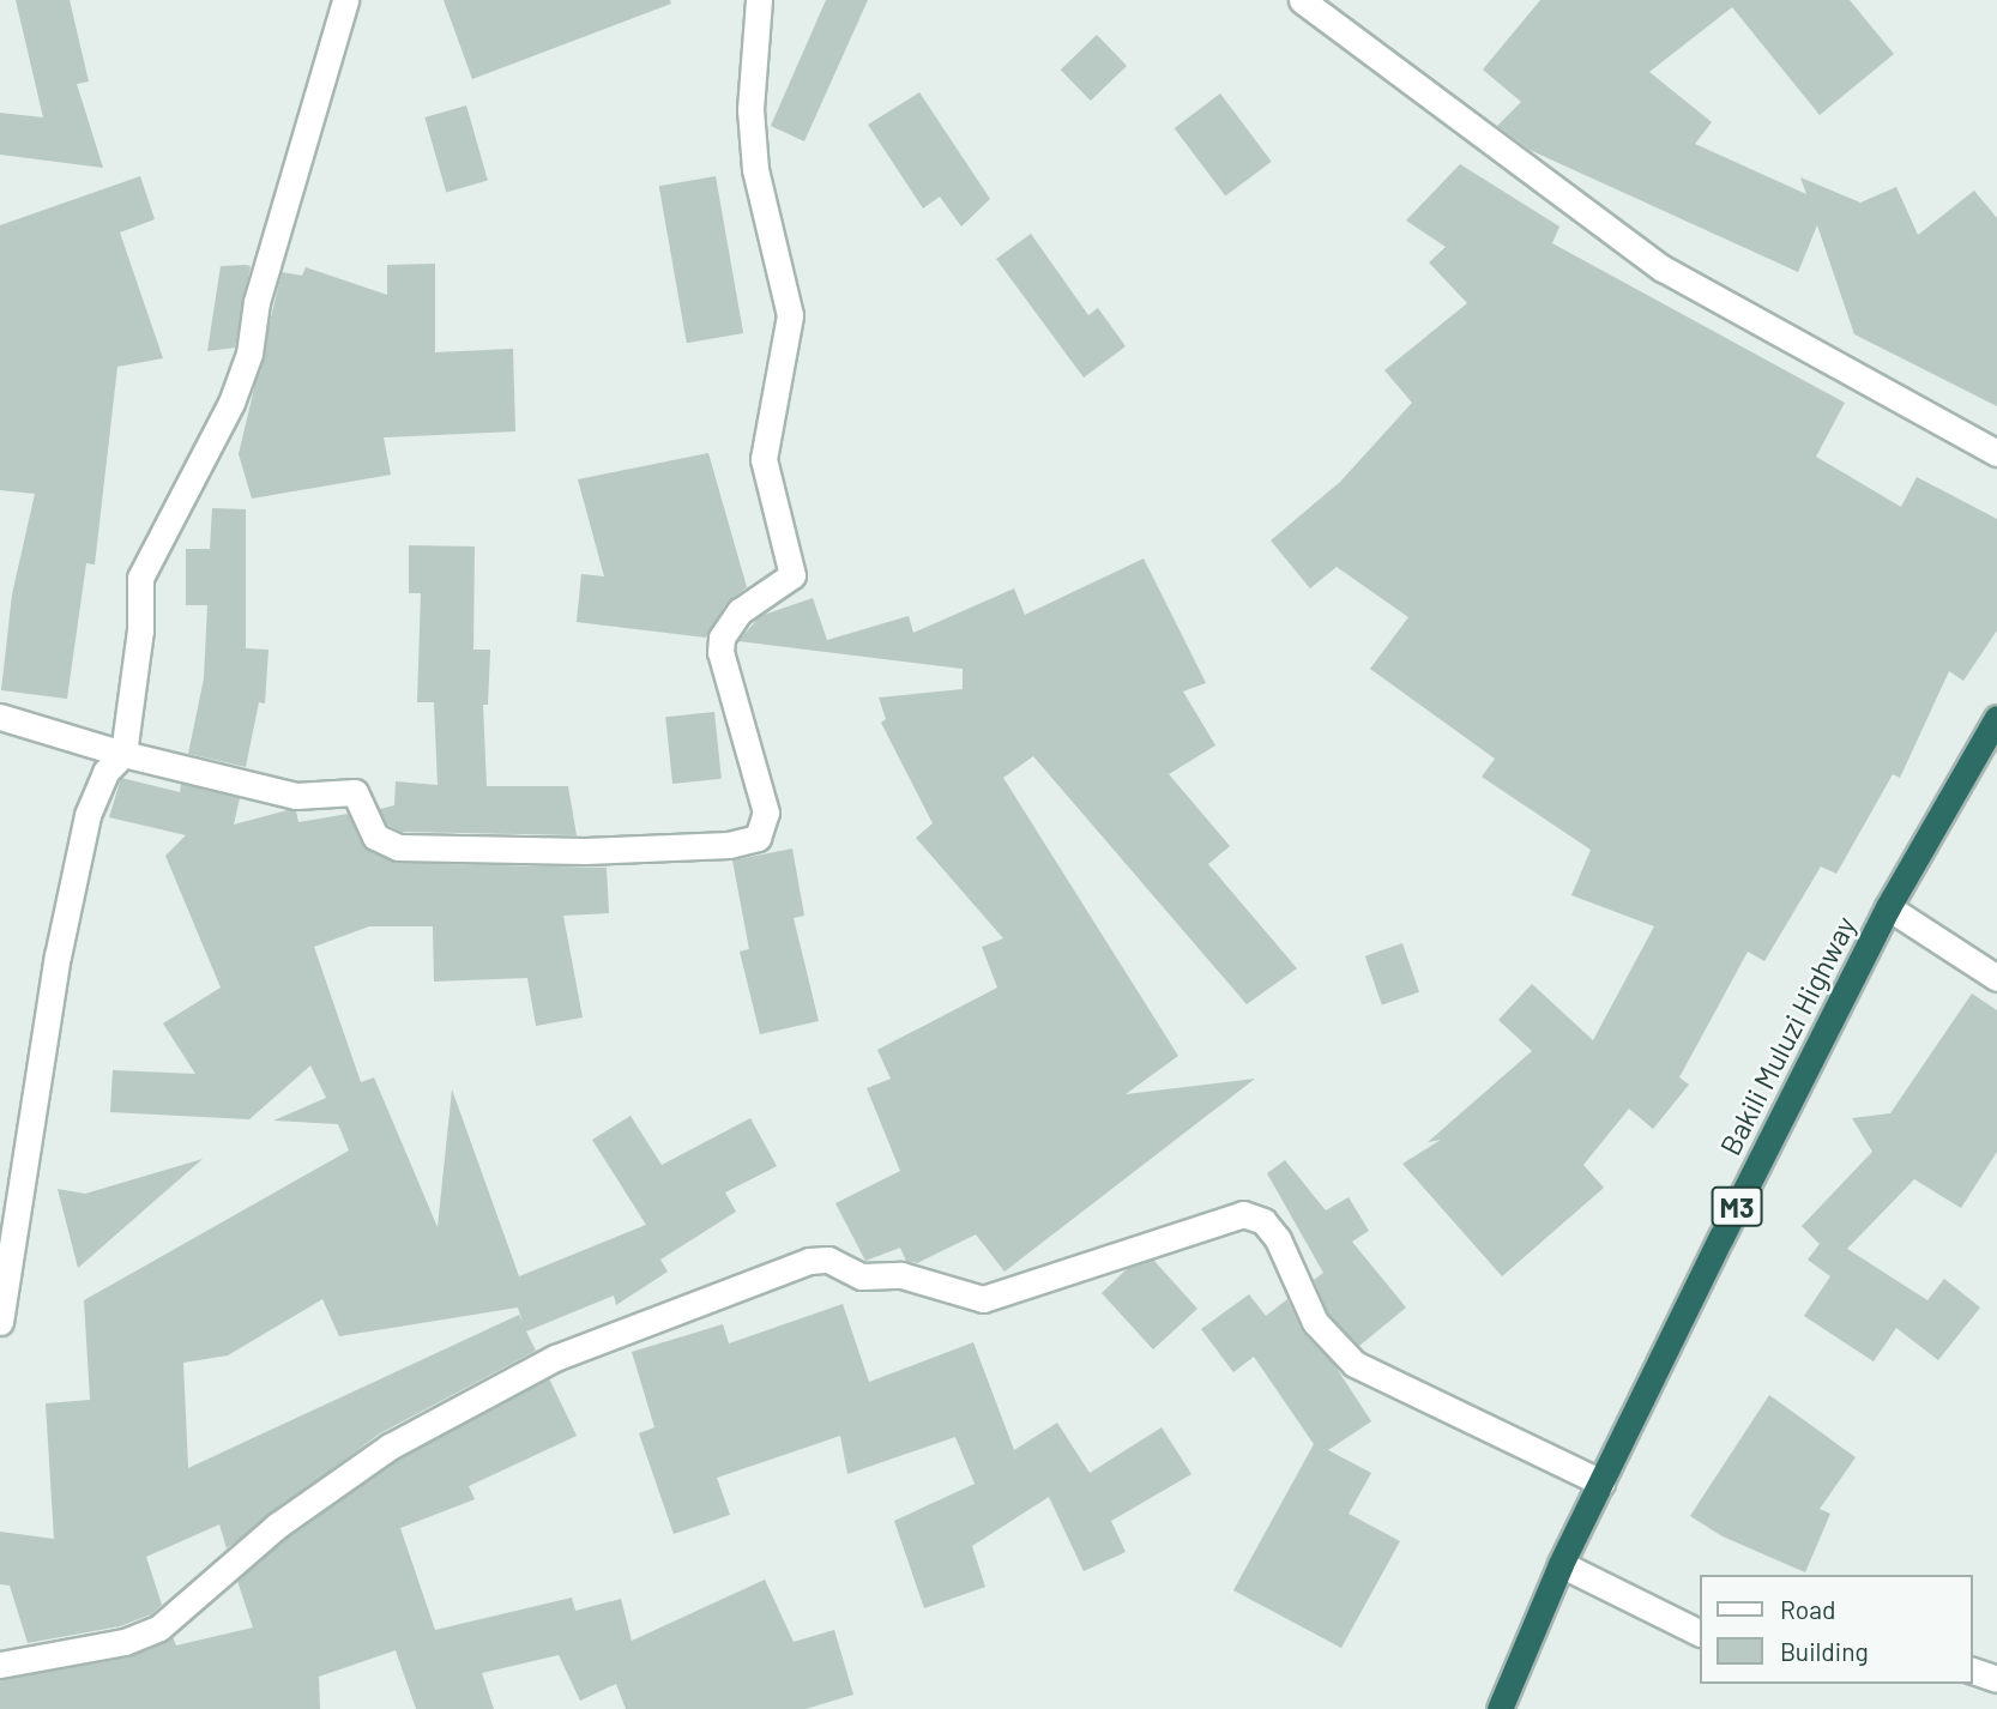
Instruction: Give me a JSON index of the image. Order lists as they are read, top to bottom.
{
  "streets": {
    "highway": ["Bakili Muluzi Highway", "M3"]
  },
  "legend": ["Road", "Building"]
}
